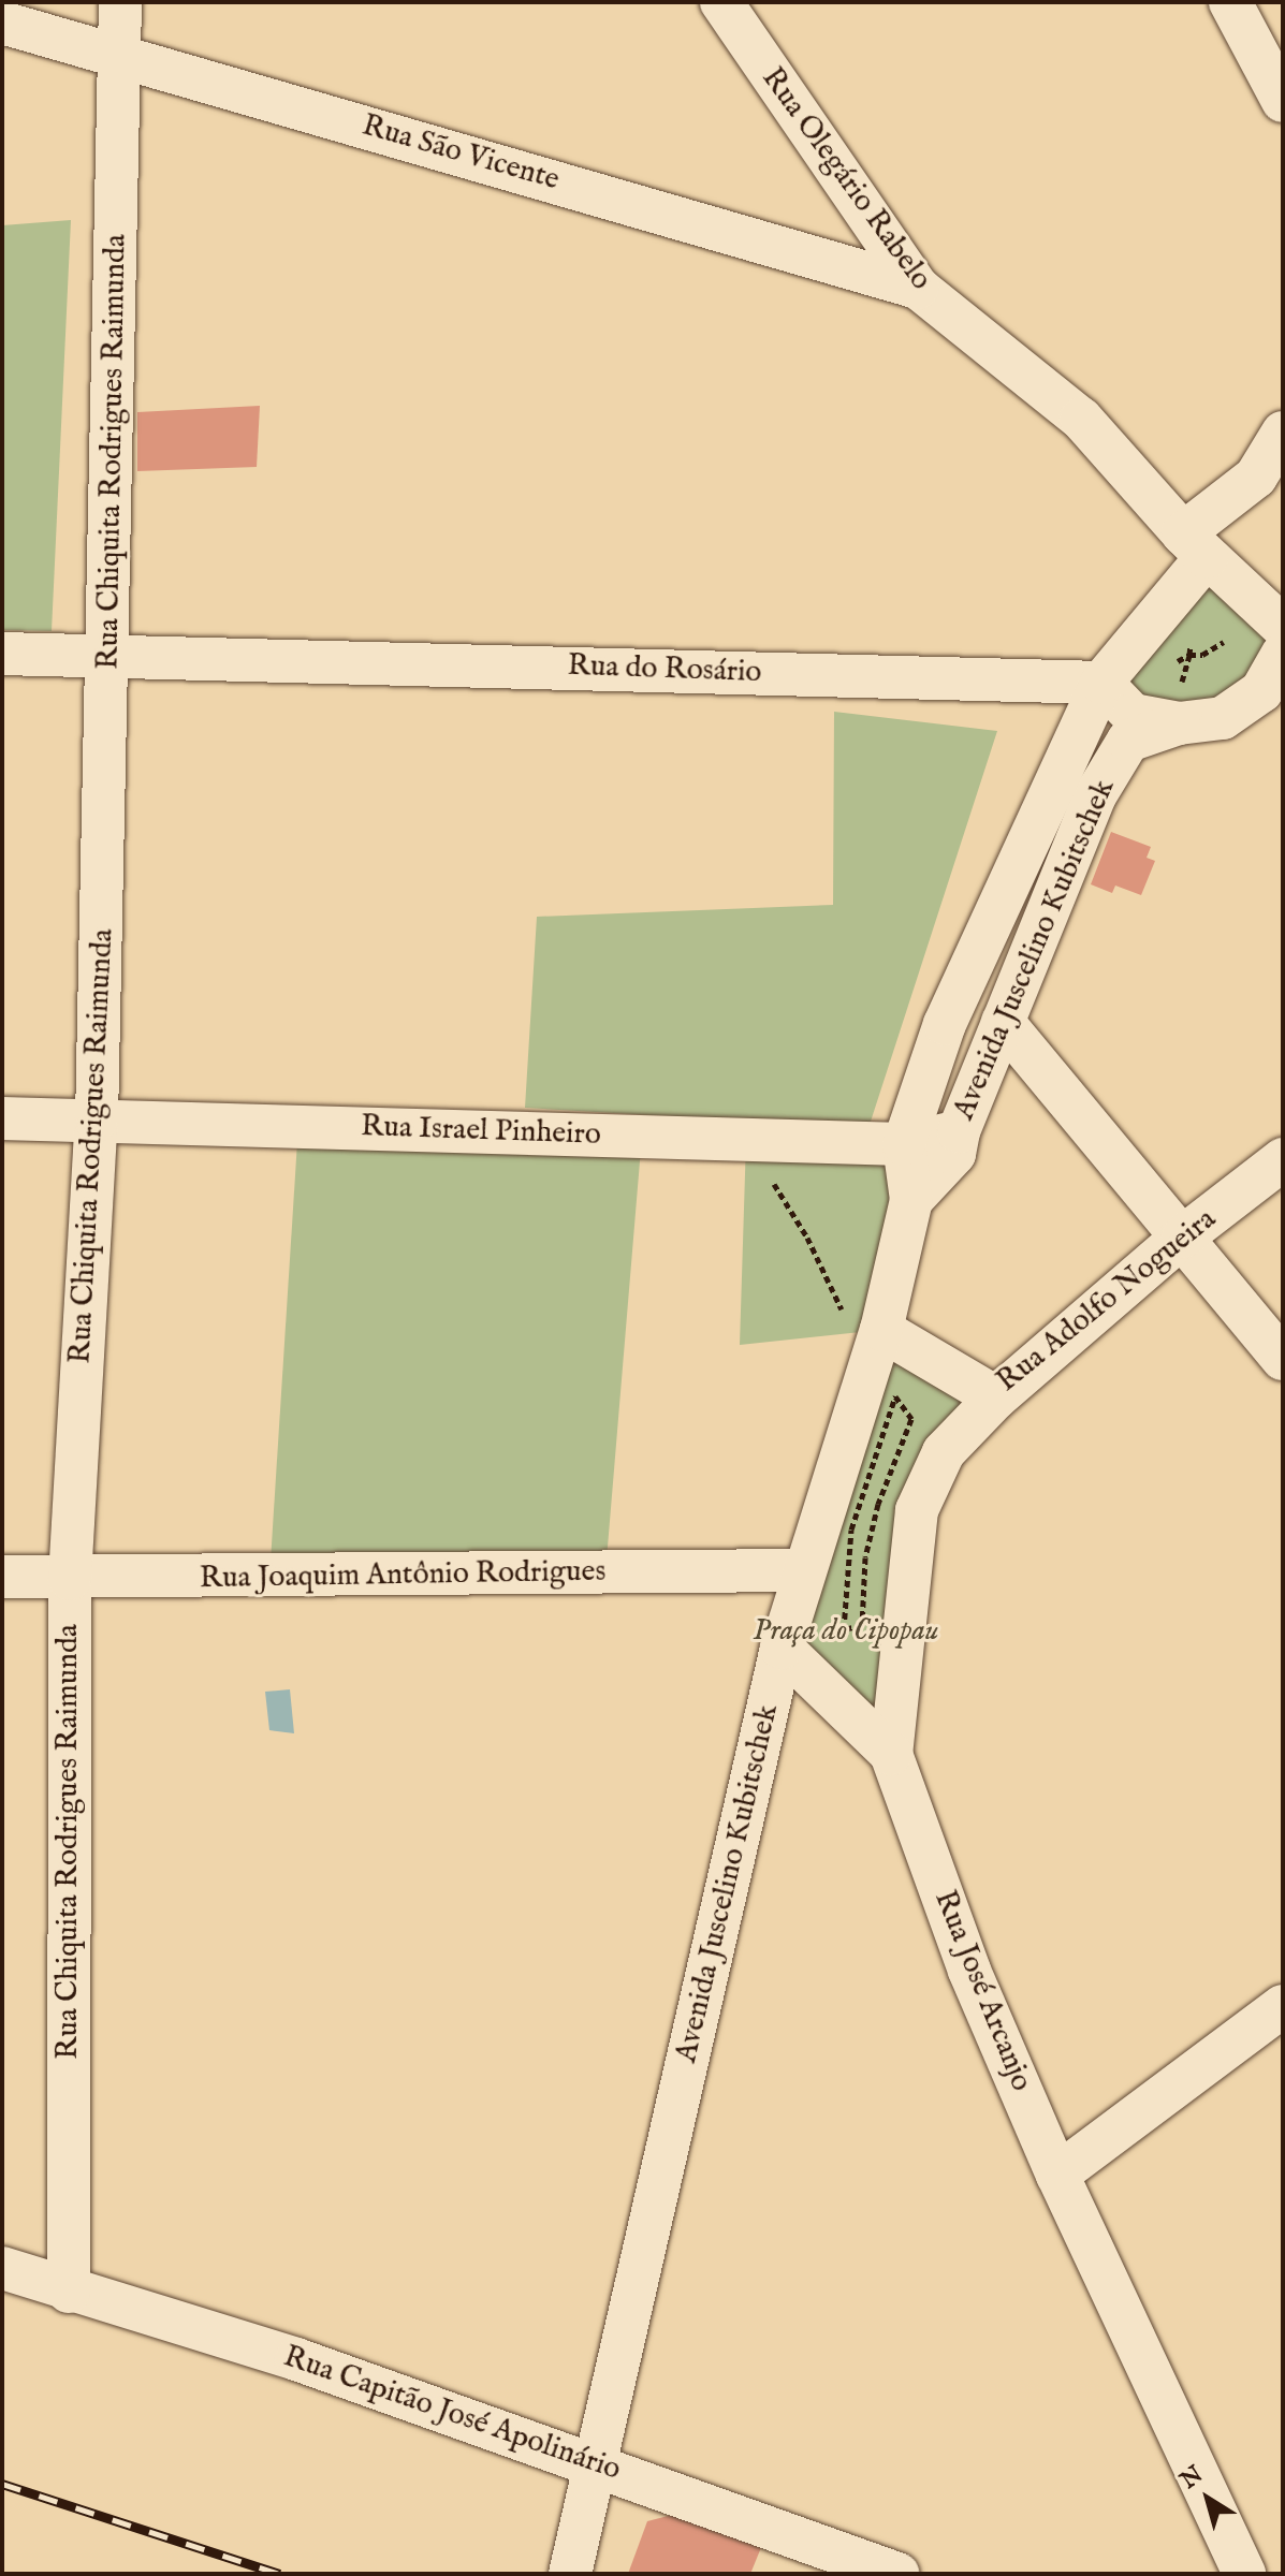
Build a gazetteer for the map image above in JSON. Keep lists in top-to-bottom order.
{
  "streets": {
    "street": [
      "Rua São Vicente",
      "Rua Olegário Rabelo",
      "Rua Chiquita Rodrigues Raimunda",
      "Rua do Rosário",
      "Avenida Juscelino Kubitschek",
      "Rua Israel Pinheiro",
      "Rua Adolfo Nogueira",
      "Rua Joaquim Antônio Rodrigues",
      "Rua José Arcanjo",
      "Rua Capitão José Apolinário"
    ]
  },
  "crossings": [
    ["Rua São Vicente", "Rua Olegário Rabelo"],
    ["Rua São Vicente", "Rua Chiquita Rodrigues Raimunda"],
    ["Rua Olegário Rabelo", "Avenida Juscelino Kubitschek"],
    ["Rua Chiquita Rodrigues Raimunda", "Rua do Rosário"],
    ["Rua Chiquita Rodrigues Raimunda", "Rua Israel Pinheiro"],
    ["Rua Chiquita Rodrigues Raimunda", "Rua Joaquim Antônio Rodrigues"],
    ["Rua Chiquita Rodrigues Raimunda", "Rua Capitão José Apolinário"],
    ["Rua do Rosário", "Avenida Juscelino Kubitschek"],
    ["Avenida Juscelino Kubitschek", "Rua Israel Pinheiro"],
    ["Avenida Juscelino Kubitschek", "Rua Adolfo Nogueira"],
    ["Avenida Juscelino Kubitschek", "Rua Joaquim Antônio Rodrigues"],
    ["Avenida Juscelino Kubitschek", "Rua Capitão José Apolinário"],
    ["Rua Adolfo Nogueira", "Rua José Arcanjo"]
  ],
  "parks": ["Praça do Cipopau"],
  "north": "top left"
}
